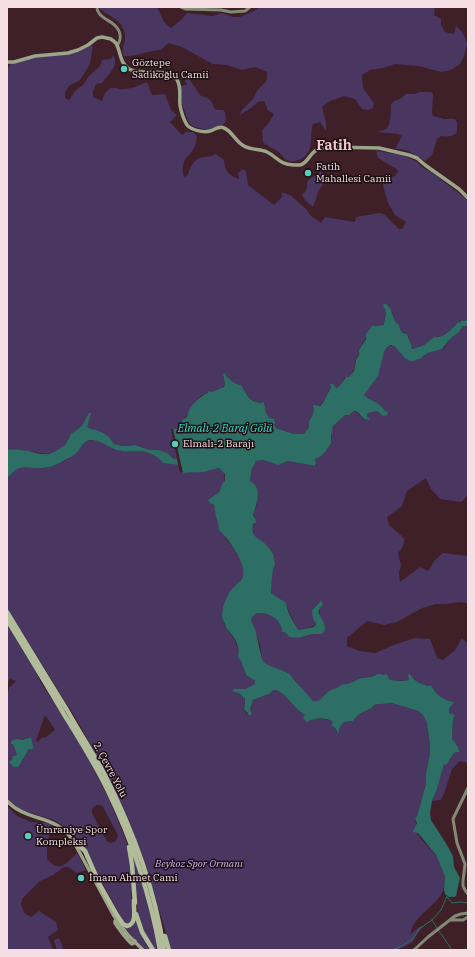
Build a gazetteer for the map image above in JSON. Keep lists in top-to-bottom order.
{
  "streets": {
    "highway": ["2. Çevre Yolu"]
  },
  "districts": ["Fatih"],
  "water": ["Elmalı-2 Baraj Gölü"],
  "parks": ["Beykoz Spor Ormanı"],
  "places": [
    "Göztepe Sadıkoğlu Camii",
    "Fatih Mahallesi Camii",
    "Elmalı-2 Barajı",
    "Ümraniye Spor Kompleksi",
    "İmam Ahmet Cami"
  ]
}
